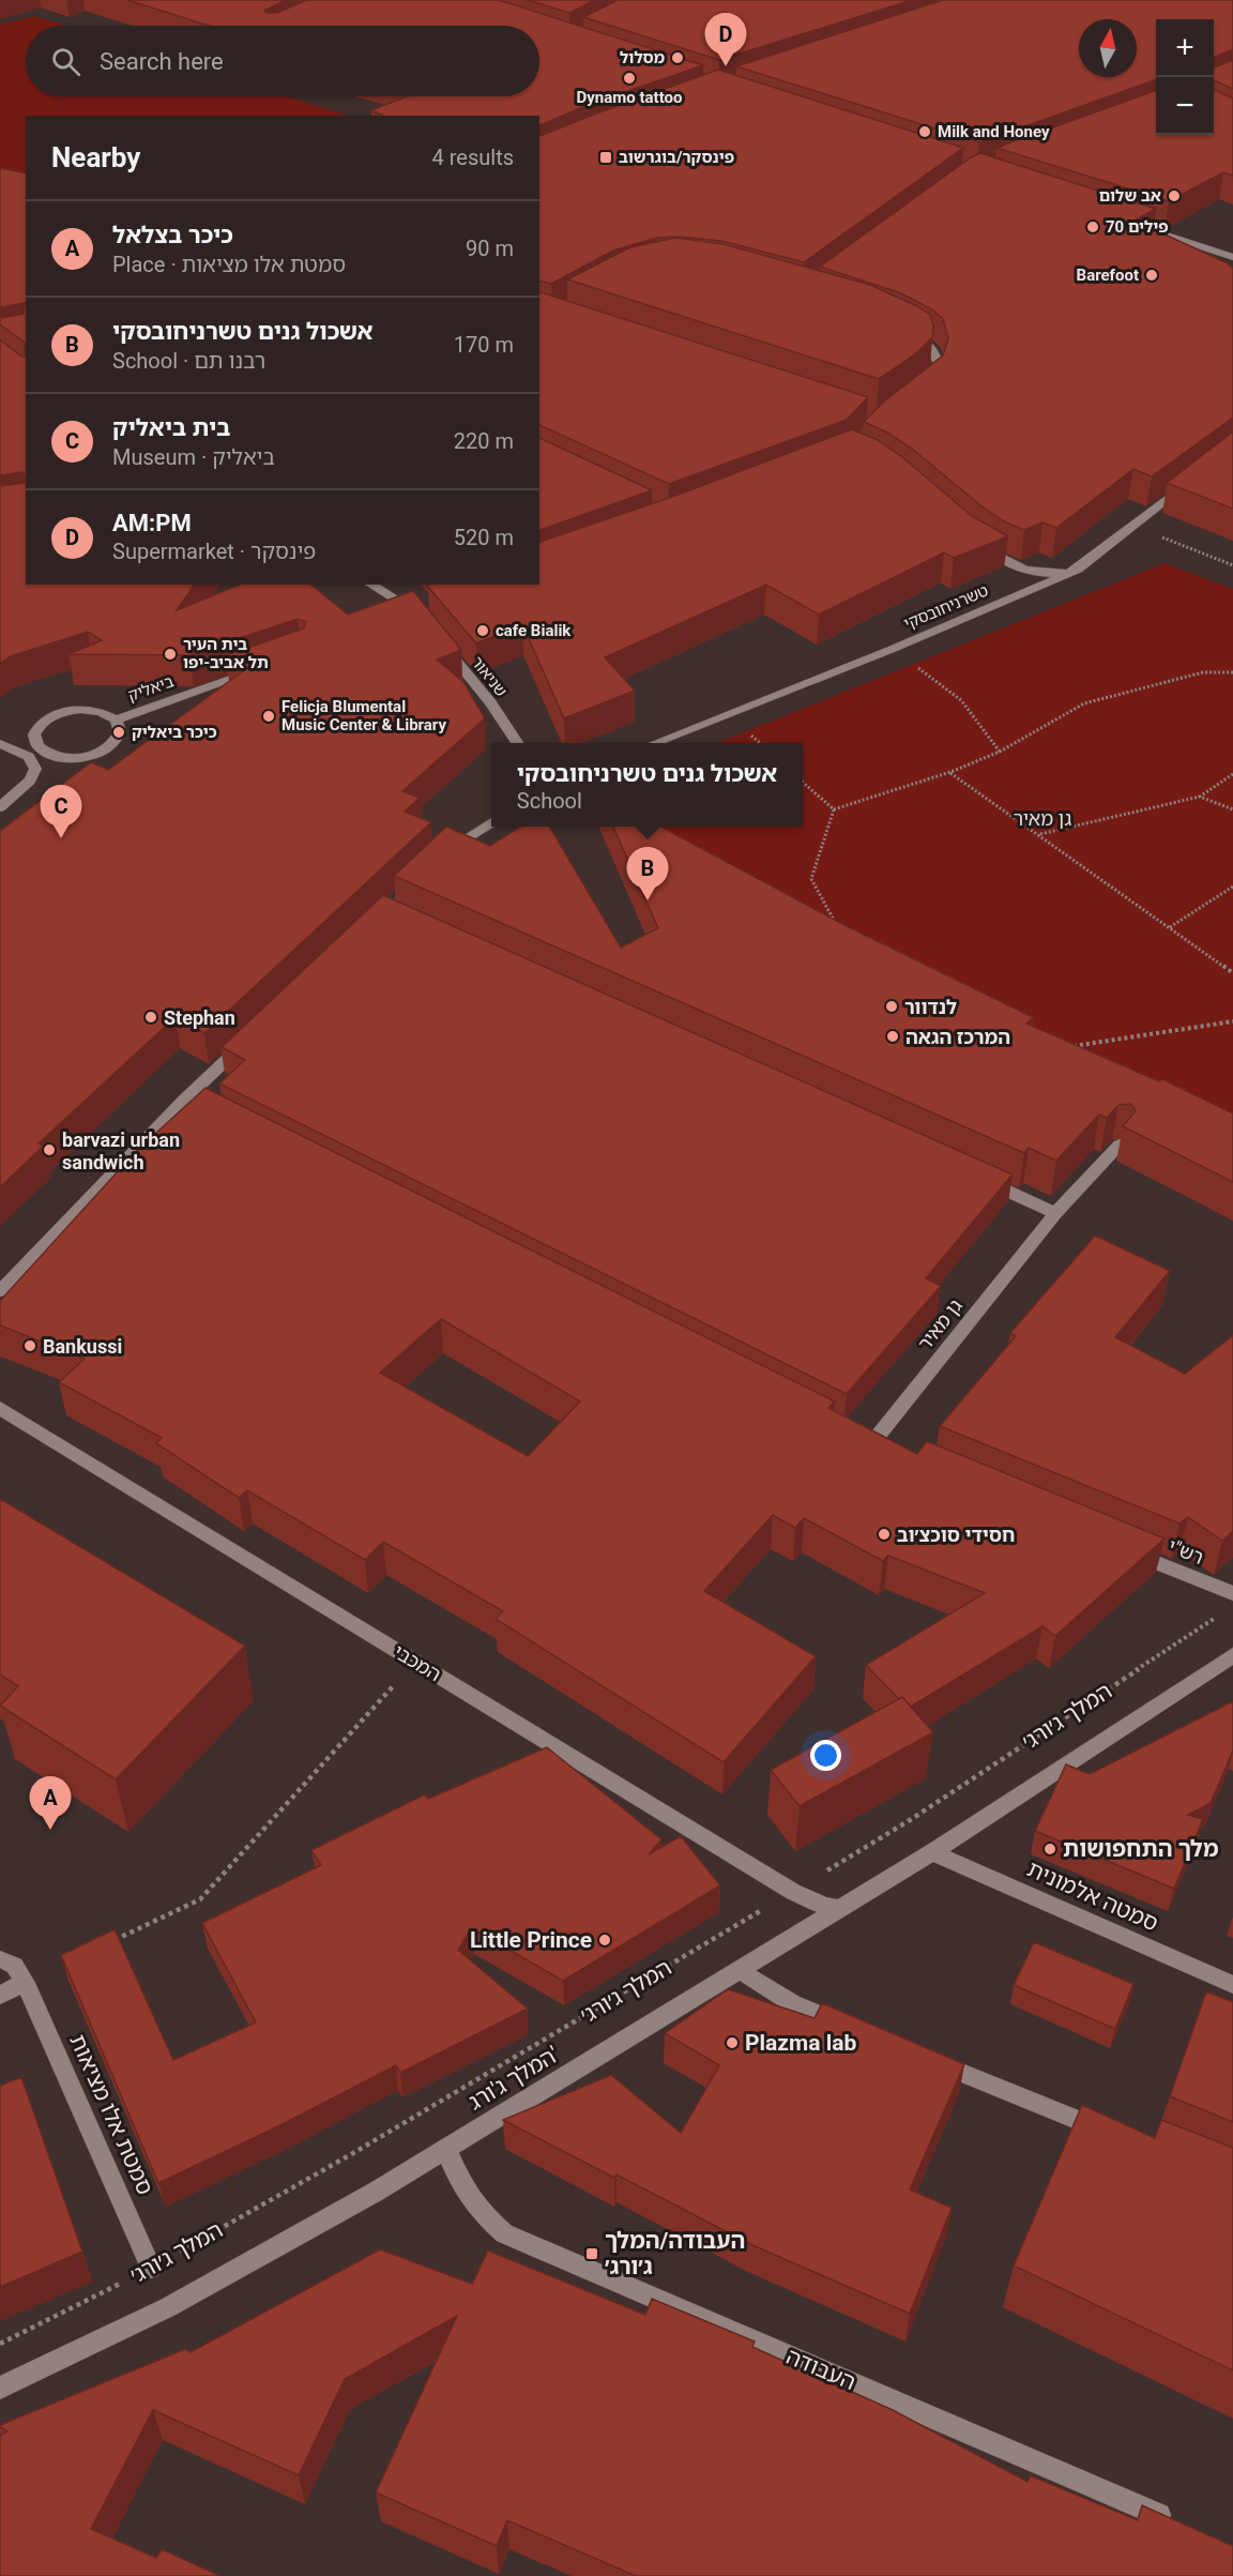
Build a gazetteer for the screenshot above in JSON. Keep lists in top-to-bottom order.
{
  "streets": {
    "street": [
      "טשרניחובסקי",
      "שניאור",
      "ביאליק",
      "גן מאיר",
      "רש\"י",
      "המכבי",
      "המלך ג׳ורג׳",
      "סמטה אלמונית",
      "המלך ג'ורג'",
      "סמטת אלו מציאות",
      "העבודה"
    ]
  },
  "crossings": [
    ["המכבי", "המלך ג׳ורג׳"],
    ["המלך ג׳ורג׳", "סמטה אלמונית"],
    ["המלך ג׳ורג׳", "סמטת אלו מציאות"],
    ["המלך ג'ורג'", "העבודה"]
  ],
  "parks": ["גן מאיר"],
  "places": {
    "other": [
      "מסלול",
      "Dynamo tattoo",
      "Milk and Honey",
      "אב שלום",
      "70 פילים",
      "Barefoot",
      "cafe Bialik",
      "בית העיר תל אביב-יפו",
      "Felicja Blumental Music Center & Library",
      "כיכר ביאליק",
      "לנדוור",
      "Stephan",
      "המרכז הגאה",
      "barvazi urban sandwich",
      "Bankussi",
      "חסידי סוכצ׳וב",
      "מלך התחפושות",
      "Little Prince",
      "Plazma lab"
    ],
    "transit": ["פינסקר/בוגרשוב", "העבודה/המלך ג׳ורג׳"]
  },
  "north": "top",
  "page": {
    "pins": [
      "D",
      "C",
      "B",
      "A"
    ],
    "map_buttons": ["+", "−"],
    "search": "Search here",
    "heading": ["Nearby", "4 results"],
    "list": [
      {
        "mark": "A",
        "name": "כיכר בצלאל",
        "note": "Place · סמטת אלו מציאות",
        "value": "90 m"
      },
      {
        "mark": "B",
        "name": "אשכול גנים טשרניחובסקי",
        "note": "School · רבנו תם",
        "value": "170 m"
      },
      {
        "mark": "C",
        "name": "בית ביאליק",
        "note": "Museum · ביאליק",
        "value": "220 m"
      },
      {
        "mark": "D",
        "name": "AM:PM",
        "note": "Supermarket · פינסקר",
        "value": "520 m"
      }
    ],
    "popup": ["אשכול גנים טשרניחובסקי", "School"]
  }
}
